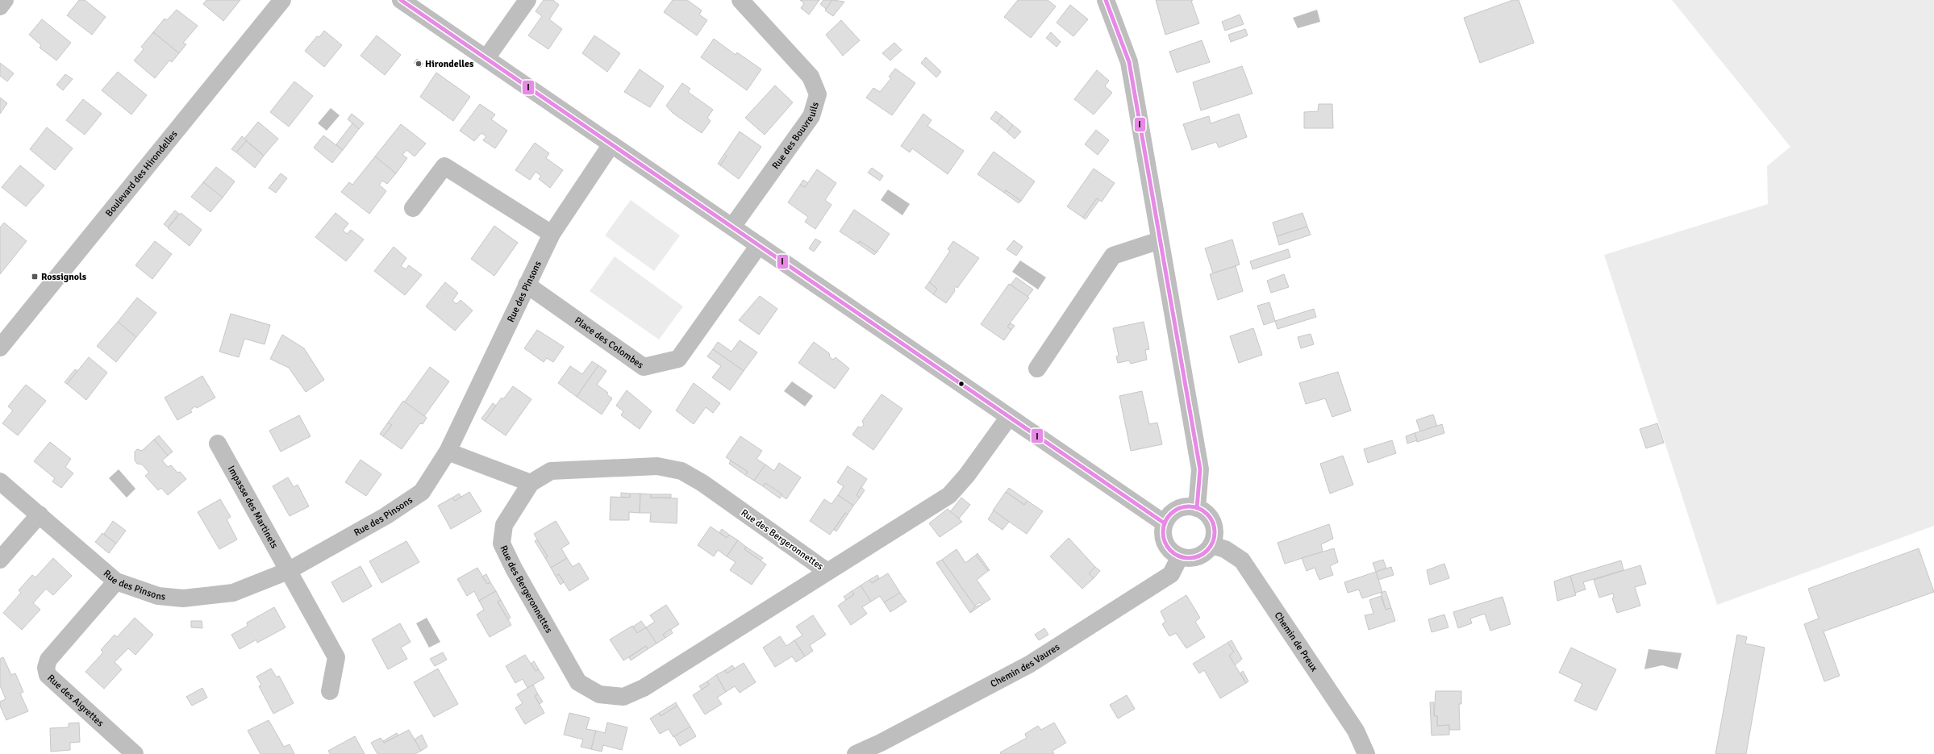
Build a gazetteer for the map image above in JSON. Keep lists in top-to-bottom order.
{
  "streets": {
    "street": [
      "Rue des Bouvreuils",
      "Boulevard des Hirondelles",
      "Rue des Pinsons",
      "Place des Colombes",
      "Impasse des Martinets",
      "Rue des Bergeronnettes",
      "Chemin de Preux",
      "Chemin des Vaures",
      "Rue des Aigrettes"
    ]
  },
  "crossings": [
    ["Rue des Pinsons", "Place des Colombes"],
    ["Rue des Pinsons", "Impasse des Martinets"],
    ["Rue des Pinsons", "Rue des Aigrettes"],
    ["Chemin de Preux", "Chemin des Vaures"]
  ],
  "places": {
    "other": ["Hirondelles"],
    "transit": ["Rossignols"]
  },
  "lines": ["transit line I"]
}
